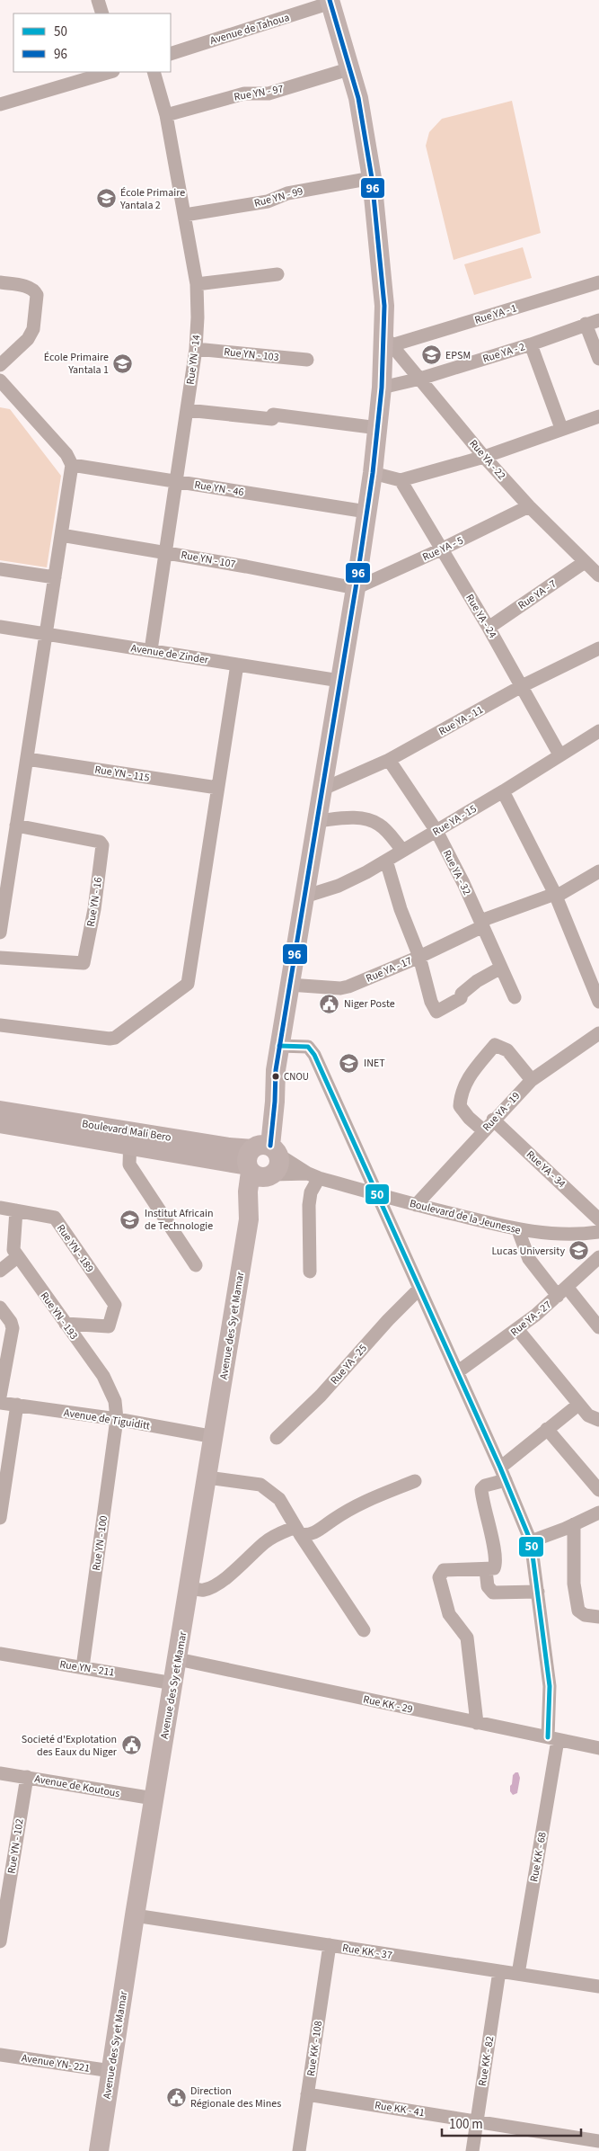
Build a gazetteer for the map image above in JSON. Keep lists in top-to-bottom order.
{
  "streets": {
    "highway": ["Avenue des Sy et Mamar"],
    "main road": ["Boulevard Mali Bero"],
    "street": [
      "Avenue de Tahoua",
      "Rue YN - 97",
      "Rue YN - 99",
      "Rue YA - 1",
      "Rue YA - 2",
      "Rue YN - 103",
      "Rue YN - 14",
      "Rue YA - 22",
      "Rue YN - 46",
      "Rue YA - 5",
      "Rue YN - 107",
      "Rue YA - 7",
      "Rue YA - 24",
      "Avenue de Zinder",
      "Rue YA - 11",
      "Rue YN - 115",
      "Rue YA - 15",
      "Rue YA - 32",
      "Rue YN - 16",
      "Rue YA - 17",
      "Rue YA - 19",
      "Rue YA - 34",
      "Boulevard de la Jeunesse",
      "Rue YN - 189",
      "Rue YN - 193",
      "Rue YA - 27",
      "Rue YA - 25",
      "Avenue de Tiguiditt",
      "Rue YN - 100",
      "Rue YN - 211",
      "Rue KK - 29",
      "Avenue de Koutous",
      "Rue YN - 102",
      "Rue KK - 68",
      "Rue KK - 37",
      "Rue KK - 108",
      "Rue KK - 82",
      "Avenue YN- 221",
      "Rue KK - 41"
    ]
  },
  "crossings": [
    ["Avenue de Tahoua", "Avenue des Sy et Mamar"],
    ["Rue YN - 97", "Rue YN - 14"],
    ["Rue YN - 97", "Avenue des Sy et Mamar"],
    ["Rue YN - 99", "Rue YN - 14"],
    ["Rue YN - 99", "Avenue des Sy et Mamar"],
    ["Rue YA - 1", "Rue YA - 22"],
    ["Rue YA - 1", "Avenue des Sy et Mamar"],
    ["Rue YA - 2", "Rue YA - 22"],
    ["Rue YA - 2", "Avenue des Sy et Mamar"],
    ["Rue YN - 103", "Rue YN - 14"],
    ["Rue YN - 14", "Rue YN - 46"],
    ["Rue YN - 14", "Rue YN - 107"],
    ["Rue YN - 14", "Avenue de Zinder"],
    ["Rue YA - 22", "Rue YA - 5"],
    ["Rue YA - 22", "Rue YA - 7"],
    ["Rue YA - 22", "Avenue des Sy et Mamar"],
    ["Rue YN - 46", "Avenue des Sy et Mamar"],
    ["Rue YA - 5", "Rue YN - 107"],
    ["Rue YA - 5", "Rue YA - 24"],
    ["Rue YA - 5", "Avenue des Sy et Mamar"],
    ["Rue YN - 107", "Avenue des Sy et Mamar"],
    ["Rue YA - 7", "Rue YA - 24"],
    ["Rue YA - 24", "Rue YA - 11"],
    ["Rue YA - 24", "Rue YA - 15"],
    ["Avenue de Zinder", "Avenue des Sy et Mamar"],
    ["Rue YA - 11", "Rue YA - 32"],
    ["Rue YA - 11", "Avenue des Sy et Mamar"],
    ["Rue YA - 15", "Rue YA - 32"],
    ["Rue YA - 15", "Avenue des Sy et Mamar"],
    ["Rue YA - 32", "Rue YA - 17"],
    ["Rue YA - 17", "Avenue des Sy et Mamar"],
    ["Rue YA - 19", "Rue YA - 34"],
    ["Rue YA - 19", "Boulevard de la Jeunesse"],
    ["Boulevard Mali Bero", "Avenue des Sy et Mamar"],
    ["Boulevard de la Jeunesse", "Rue KK - 68"],
    ["Rue YN - 189", "Rue YN - 193"],
    ["Rue YN - 193", "Avenue de Tiguiditt"],
    ["Rue YN - 193", "Rue YN - 100"],
    ["Rue YA - 27", "Rue KK - 68"],
    ["Avenue des Sy et Mamar", "Avenue de Tiguiditt"],
    ["Avenue des Sy et Mamar", "Rue YN - 211"],
    ["Avenue des Sy et Mamar", "Rue KK - 29"],
    ["Avenue des Sy et Mamar", "Avenue de Koutous"],
    ["Avenue des Sy et Mamar", "Rue KK - 68"],
    ["Avenue des Sy et Mamar", "Rue KK - 37"],
    ["Avenue des Sy et Mamar", "Avenue YN- 221"],
    ["Rue YA - 25", "Rue KK - 68"],
    ["Avenue de Tiguiditt", "Rue YN - 100"],
    ["Rue YN - 100", "Rue YN - 211"],
    ["Rue KK - 29", "Rue KK - 68"],
    ["Avenue de Koutous", "Rue YN - 102"],
    ["Rue KK - 68", "Rue KK - 37"],
    ["Rue KK - 37", "Rue KK - 108"],
    ["Rue KK - 37", "Rue KK - 82"],
    ["Rue KK - 108", "Rue KK - 41"],
    ["Rue KK - 82", "Rue KK - 41"]
  ],
  "places": {
    "school or university": [
      "École Primaire Yantala 2",
      "EPSM",
      "École Primaire Yantala 1",
      "INET",
      "Institut Africain de Technologie",
      "Lucas University"
    ],
    "public building": ["Niger Poste", "Societé d'Explotation des Eaux du Niger", "Direction Régionale des Mines"],
    "other": ["CNOU"]
  },
  "lines": ["transit line 96", "transit line 50"],
  "legend": ["50", "96"],
  "scale_bar": "100 m"
}
